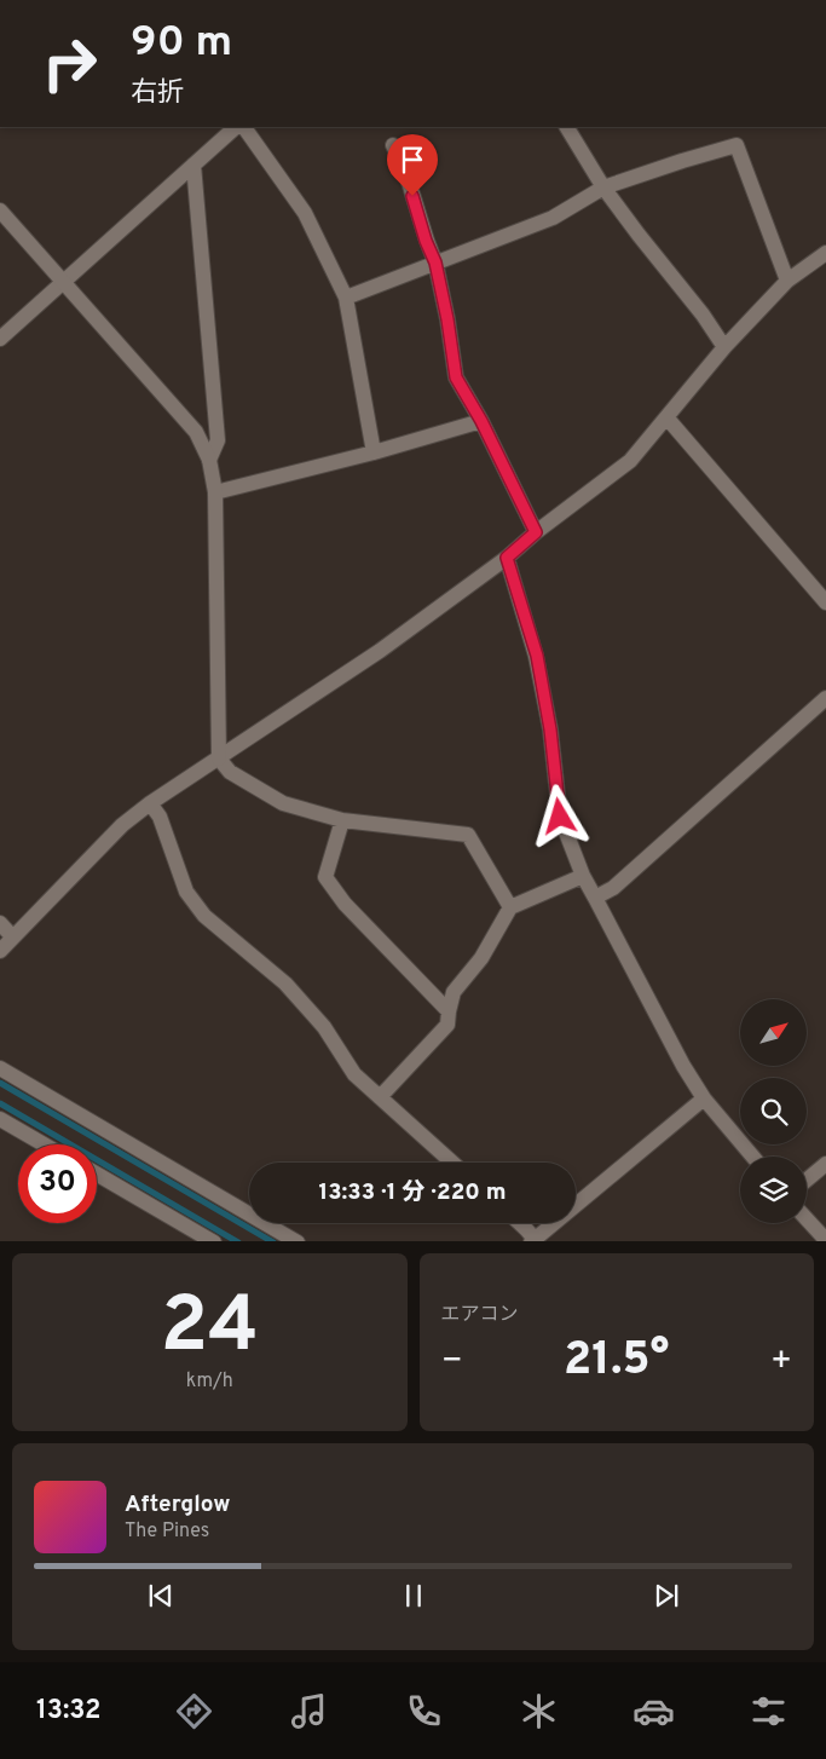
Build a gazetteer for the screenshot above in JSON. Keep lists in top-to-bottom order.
{
  "north": "top right",
  "page": {
    "turn": ["90 m", "右折"],
    "limit": "30",
    "trip": "13:33 · 1 分 · 220 m",
    "tile": [
      ["24", "km/h"],
      "エアコン"
    ],
    "heat": ["−", "21.5°", "+"],
    "song": ["Afterglow", "The Pines"],
    "tabs": "13:32"
  }
}
